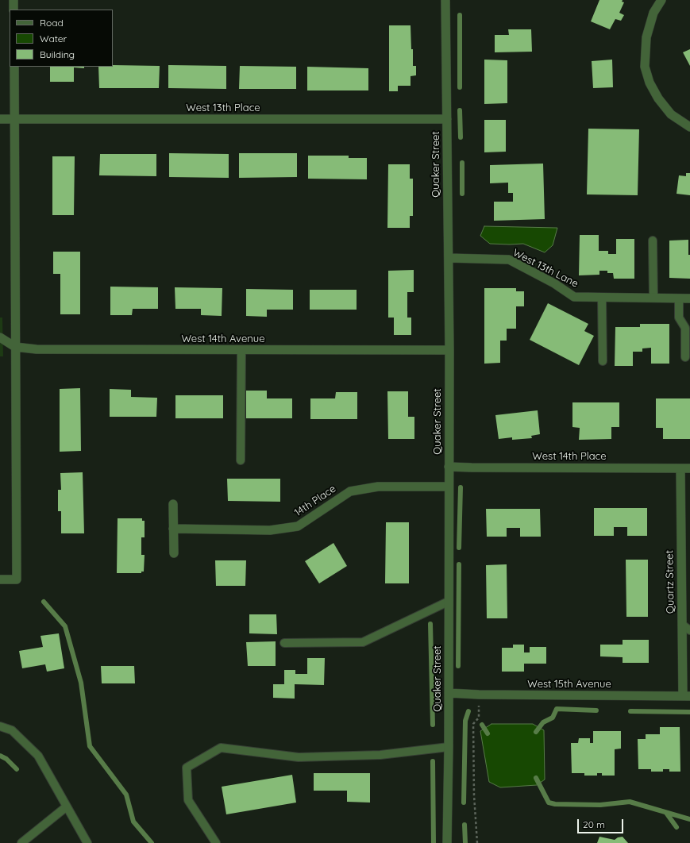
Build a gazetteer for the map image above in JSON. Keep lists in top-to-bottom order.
{
  "streets": {
    "street": [
      "West 13th Place",
      "Quaker Street",
      "West 13th Lane",
      "West 14th Avenue",
      "West 14th Place",
      "14th Place",
      "Quartz Street",
      "West 15th Avenue"
    ]
  },
  "crossings": [
    ["West 13th Place", "Quaker Street"],
    ["Quaker Street", "West 13th Lane"],
    ["Quaker Street", "West 14th Avenue"],
    ["Quaker Street", "West 14th Place"],
    ["Quaker Street", "14th Place"],
    ["Quaker Street", "West 15th Avenue"],
    ["West 14th Place", "Quartz Street"],
    ["Quartz Street", "West 15th Avenue"]
  ],
  "legend": ["Road", "Water", "Building"],
  "scale_bar": "20 m"
}
